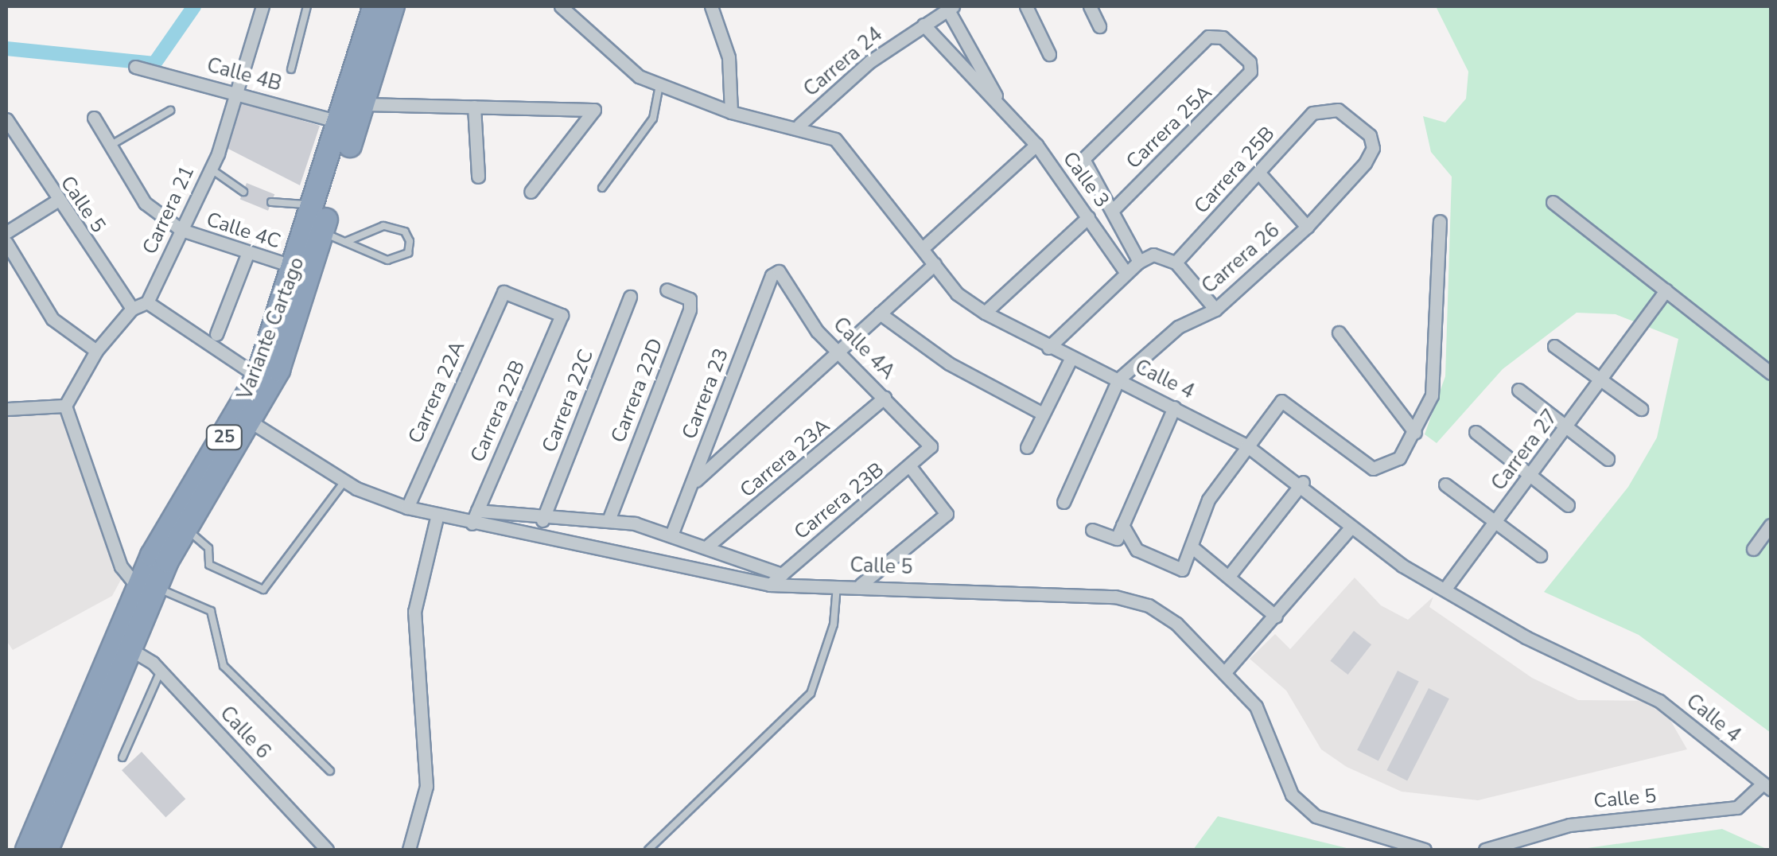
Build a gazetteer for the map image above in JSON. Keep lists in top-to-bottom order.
{
  "streets": {
    "highway": ["Variante Cartago", "25"],
    "street": [
      "Carrera 24",
      "Calle 4B",
      "Carrera 25A",
      "Carrera 25B",
      "Calle 3",
      "Calle 5",
      "Carrera 21",
      "Calle 4C",
      "Carrera 26",
      "Calle 4A",
      "Calle 4",
      "Carrera 22D",
      "Carrera 22A",
      "Carrera 23",
      "Carrera 22C",
      "Carrera 22B",
      "Carrera 27",
      "Carrera 23A",
      "Carrera 23B",
      "Calle 6"
    ]
  },
  "crossings": [
    ["Carrera 24", "Calle 3"],
    ["Carrera 24", "Calle 4"],
    ["Calle 4B", "Carrera 21"],
    ["Calle 4B", "Variante Cartago"],
    ["Carrera 25B", "Carrera 26"],
    ["Calle 5", "Variante Cartago"],
    ["Calle 5", "Calle 4"],
    ["Calle 5", "Carrera 22A"],
    ["Calle 5", "Carrera 22B"],
    ["Calle 5", "Carrera 23B"],
    ["Carrera 21", "Calle 4C"],
    ["Calle 4C", "Variante Cartago"],
    ["Carrera 26", "Calle 4"],
    ["Variante Cartago", "Calle 6"],
    ["Calle 4A", "Carrera 23"],
    ["Calle 4A", "Carrera 23A"],
    ["Calle 4A", "Carrera 23B"],
    ["Calle 4", "Carrera 27"],
    ["Carrera 22A", "Carrera 22B"]
  ]
}
